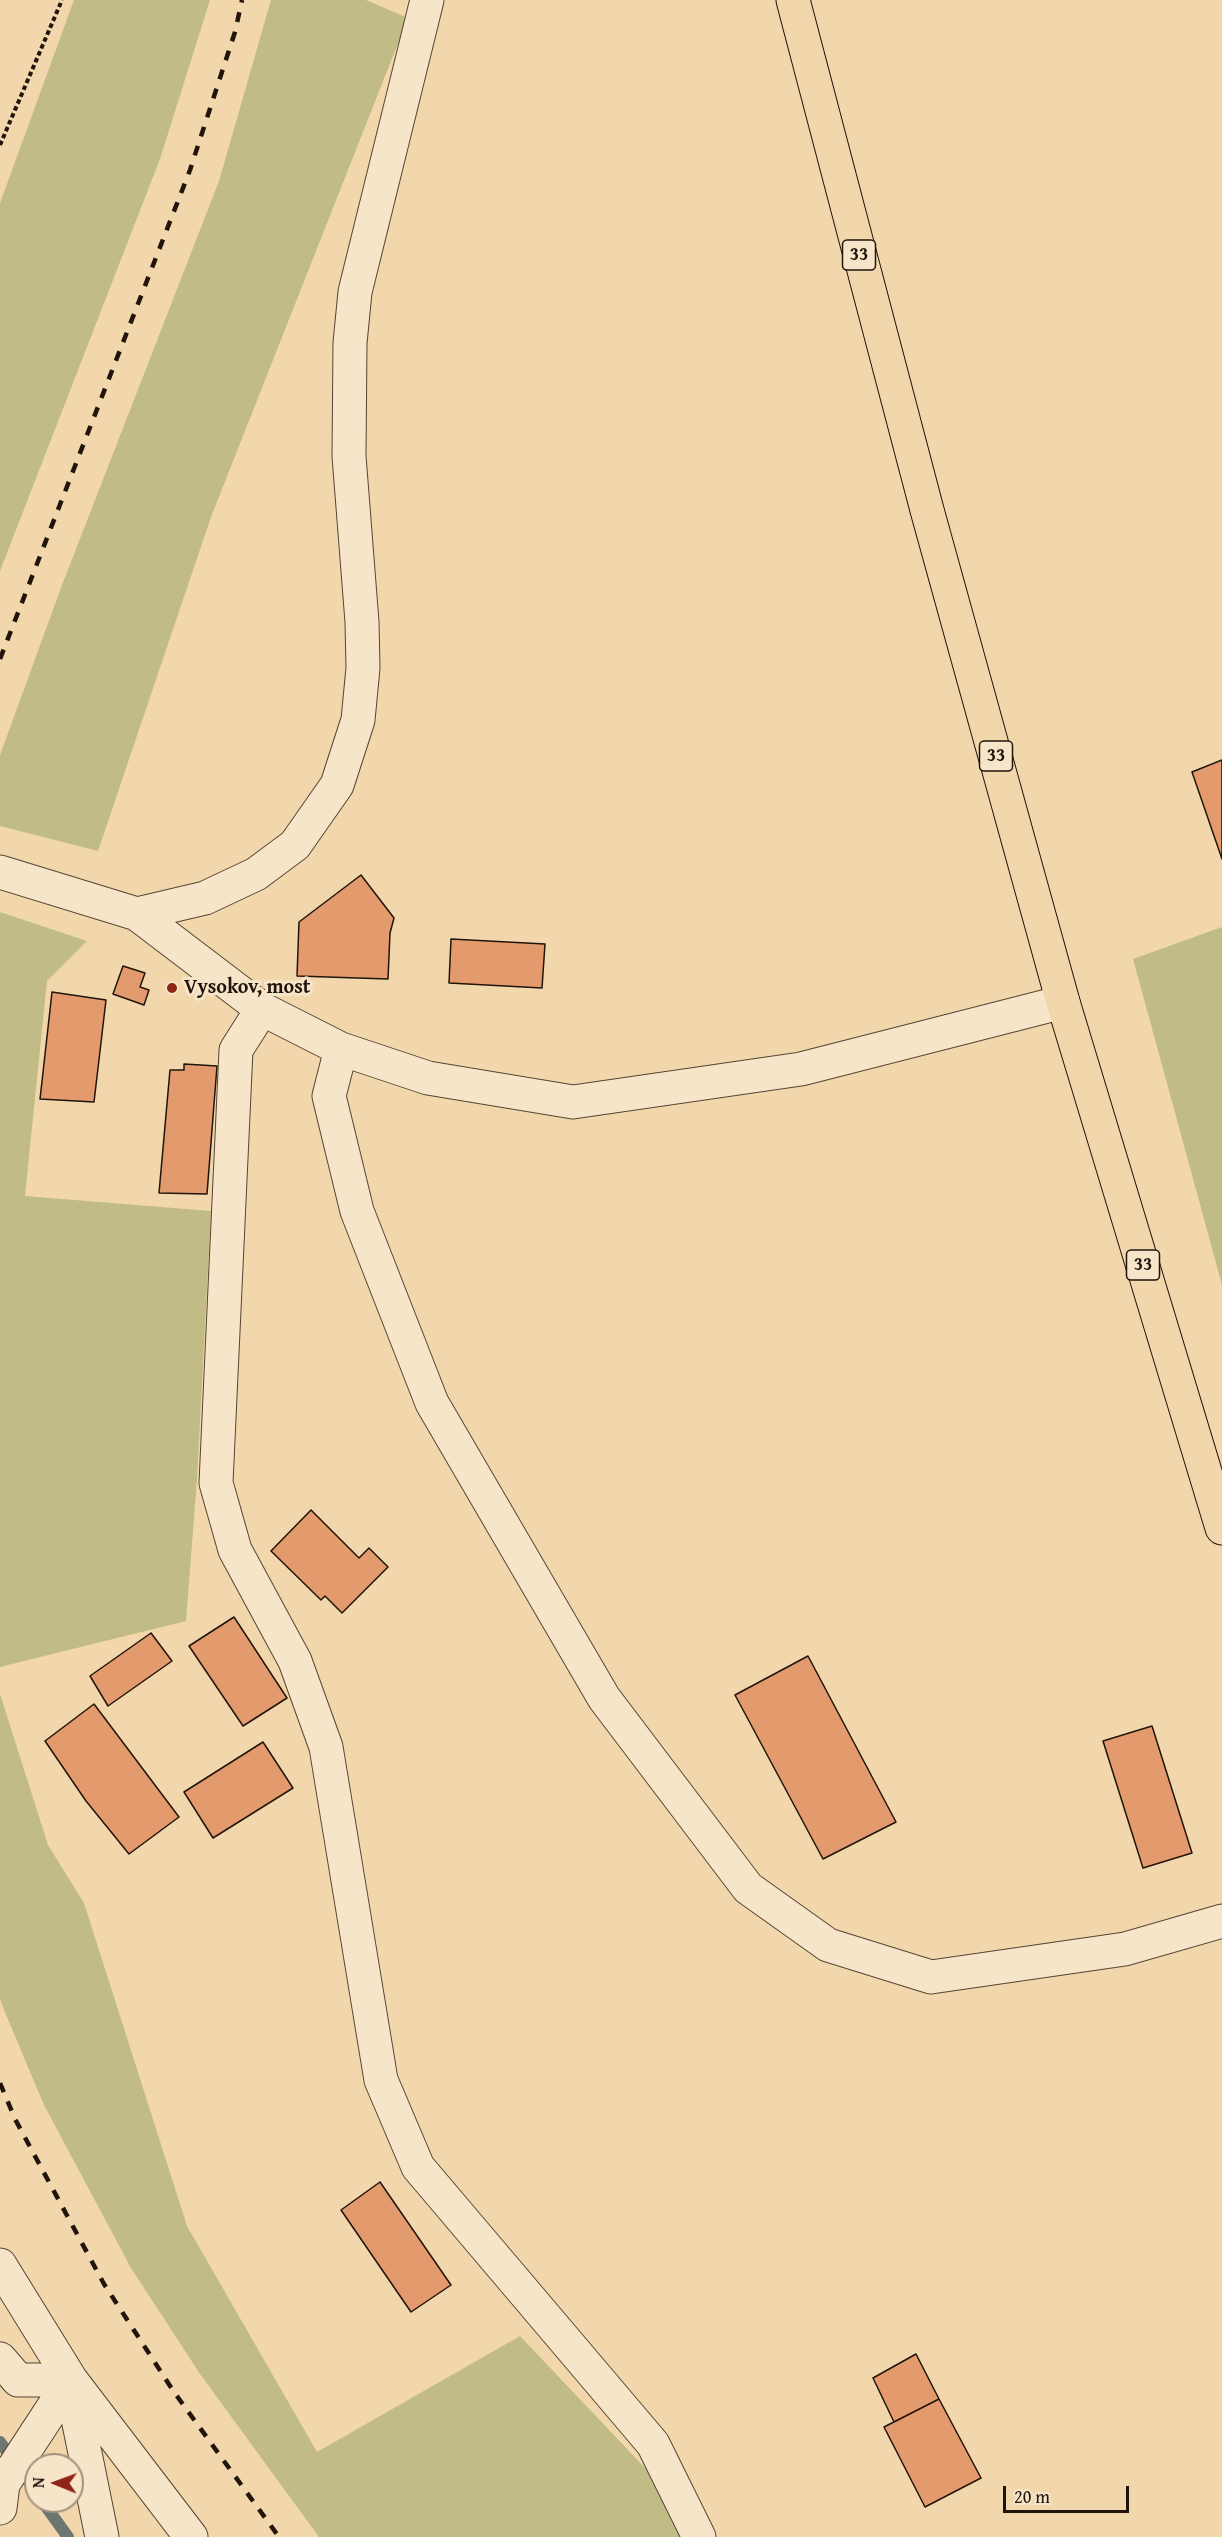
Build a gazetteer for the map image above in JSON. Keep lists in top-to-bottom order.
{
  "streets": {
    "main road": ["33"]
  },
  "places": ["Vysokov, most"],
  "scale_bar": "20 m",
  "north": "left"
}
